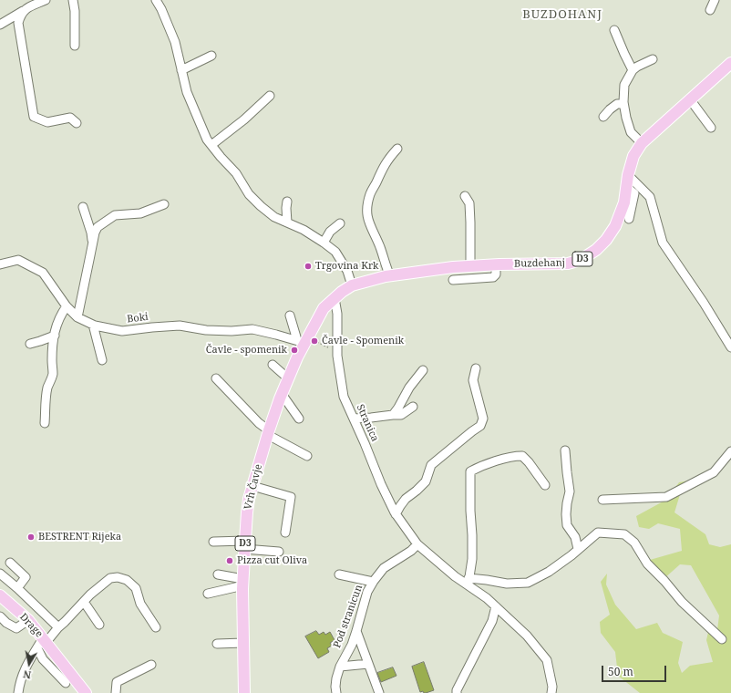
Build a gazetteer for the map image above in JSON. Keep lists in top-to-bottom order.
{
  "streets": {
    "main road": [
      "D3",
      "Buzdehanj",
      "Vrh Čavje",
      "Drage"
    ],
    "street": ["Boki", "Stranica", "Pod stranicun"]
  },
  "crossings": [
    ["Buzdehanj", "Stranica"],
    ["Buzdehanj", "Vrh Čavje"],
    ["Boki", "Vrh Čavje"],
    ["Stranica", "Vrh Čavje"],
    ["Stranica", "Pod stranicun"]
  ],
  "districts": ["BUZDOHANJ"],
  "places": [
    "Trgovina Krk",
    "Čavle - Spomenik",
    "Čavle - spomenik",
    "BESTRENT Rijeka",
    "Pizza cut Oliva"
  ],
  "scale_bar": "50 m",
  "north": "bottom"
}
